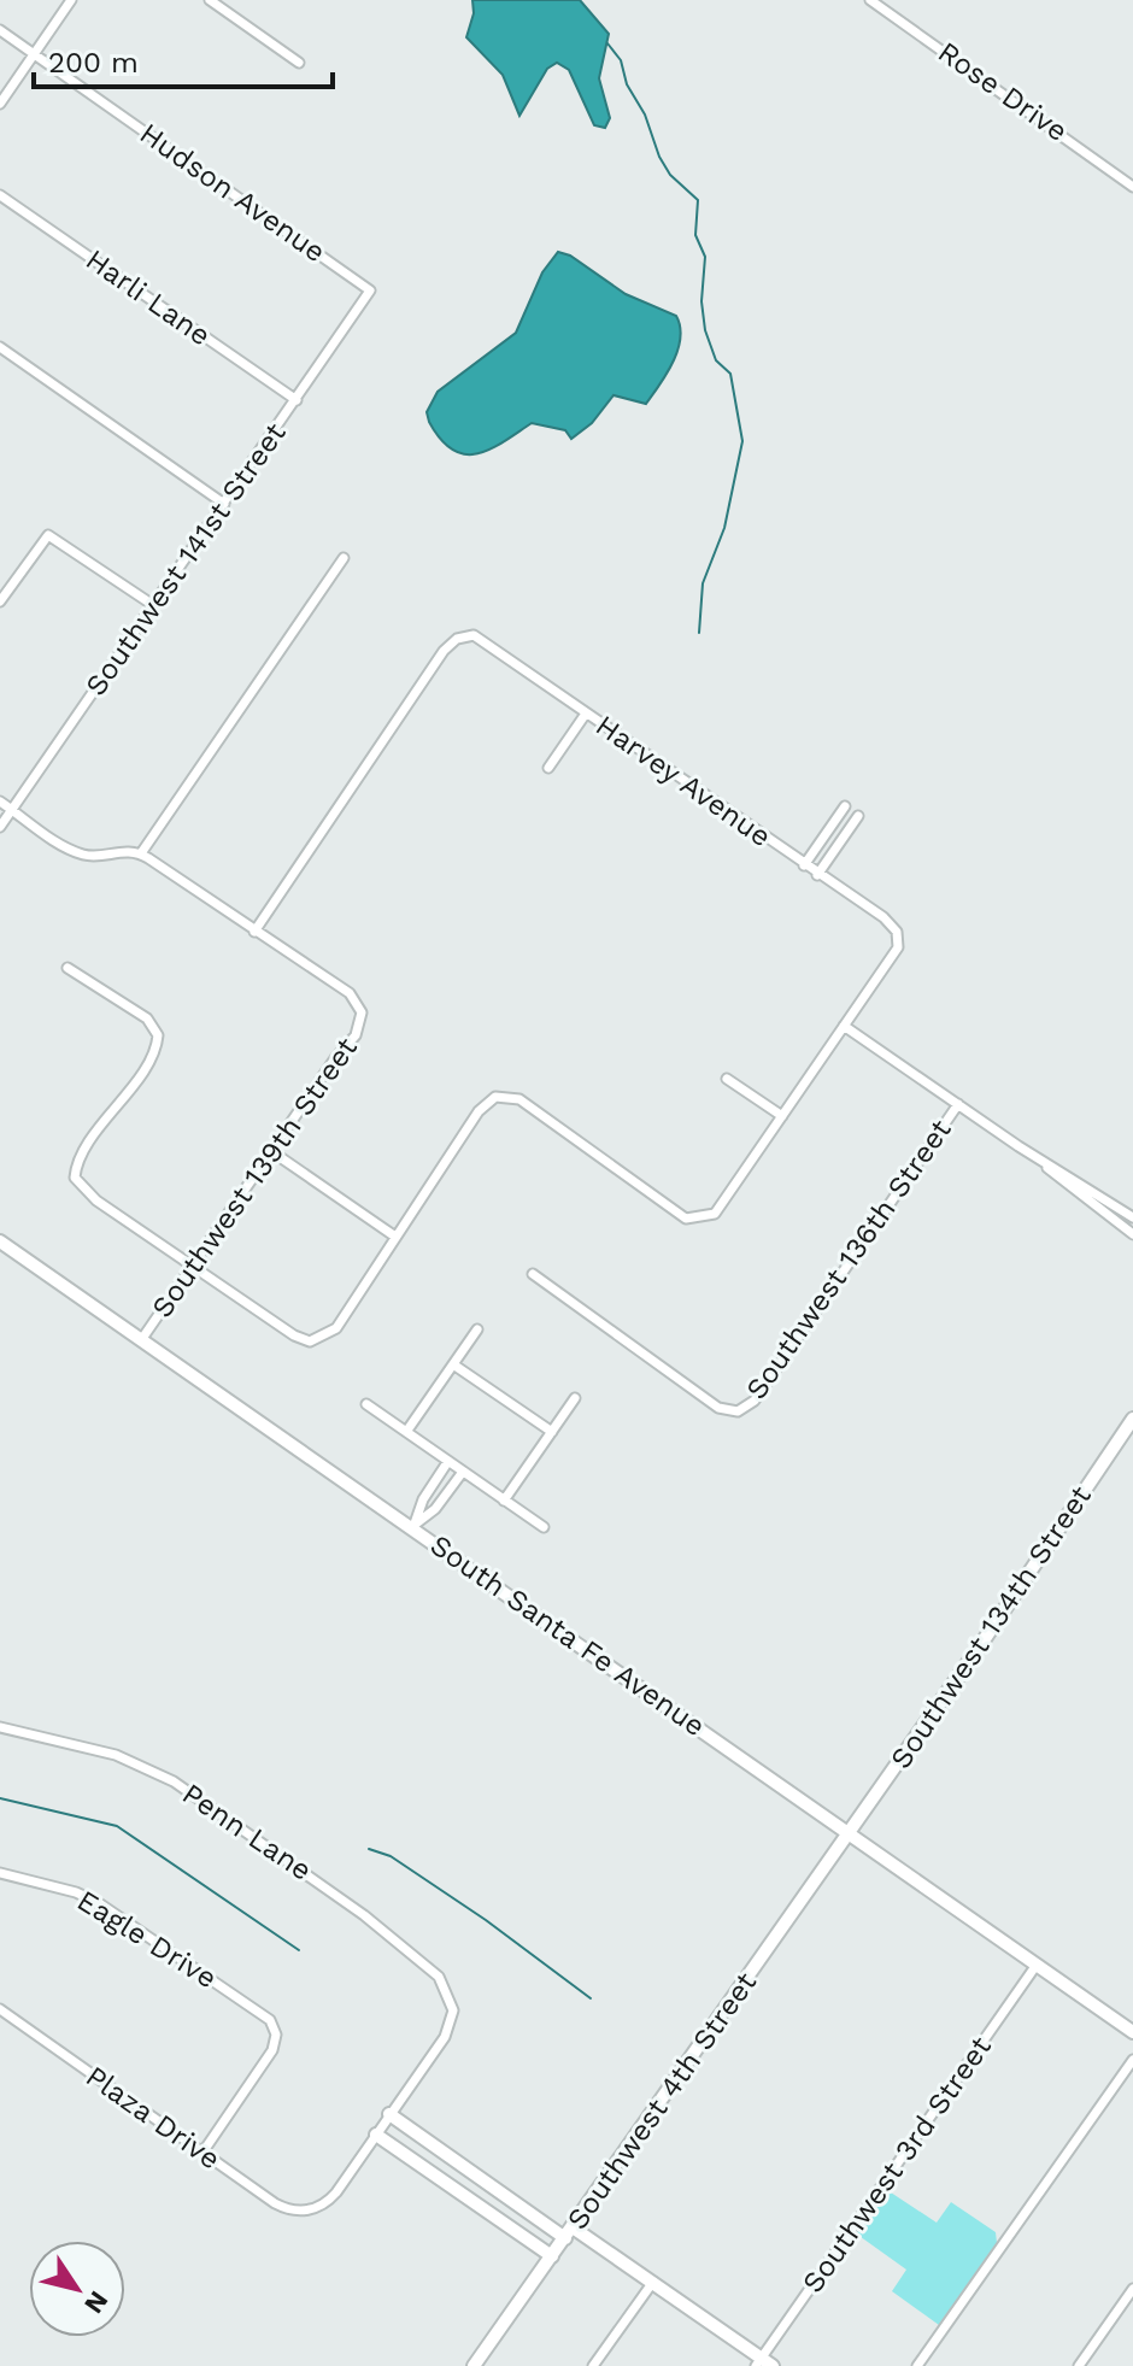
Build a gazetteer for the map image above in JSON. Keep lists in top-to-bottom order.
{
  "streets": {
    "main road": ["Southwest 134th Street", "South Santa Fe Avenue", "Southwest 4th Street"],
    "street": [
      "Rose Drive",
      "Hudson Avenue",
      "Harli Lane",
      "Southwest 141st Street",
      "Harvey Avenue",
      "Southwest 139th Street",
      "Southwest 136th Street",
      "Penn Lane",
      "Eagle Drive",
      "Plaza Drive",
      "Southwest 3rd Street"
    ]
  },
  "crossings": [
    ["Hudson Avenue", "Southwest 141st Street"],
    ["Harli Lane", "Southwest 141st Street"],
    ["Harvey Avenue", "Southwest 139th Street"],
    ["Southwest 139th Street", "South Santa Fe Avenue"],
    ["Southwest 134th Street", "South Santa Fe Avenue"],
    ["Southwest 134th Street", "Southwest 4th Street"],
    ["South Santa Fe Avenue", "Southwest 4th Street"],
    ["South Santa Fe Avenue", "Southwest 3rd Street"],
    ["Eagle Drive", "Plaza Drive"]
  ],
  "scale_bar": "200 m",
  "north": "bottom right"
}
